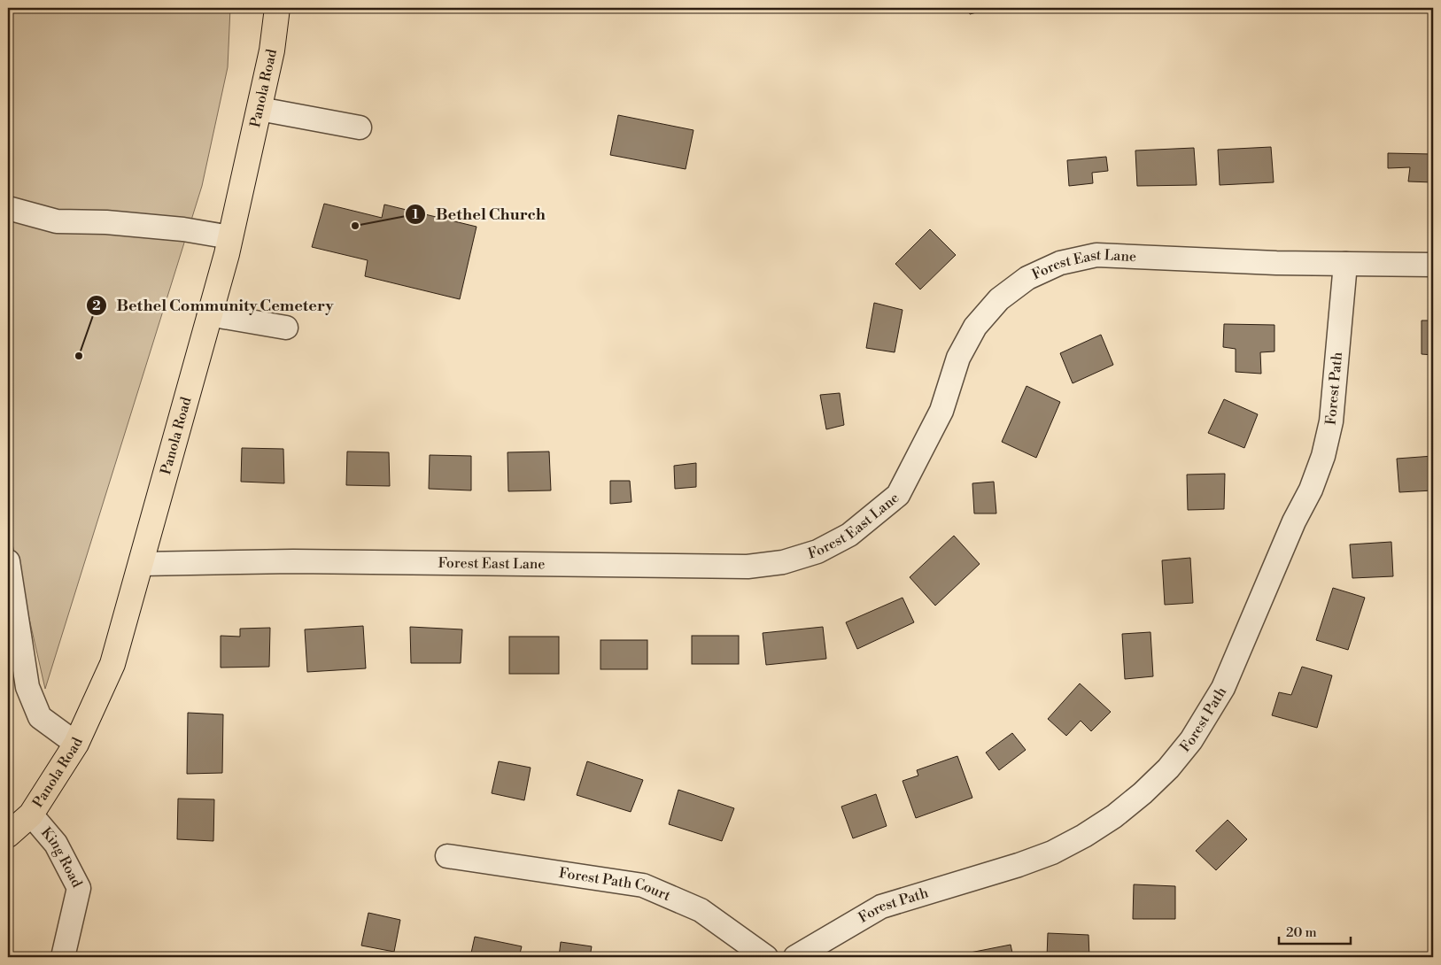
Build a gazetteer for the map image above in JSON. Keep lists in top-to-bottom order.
{
  "streets": {
    "main road": ["Panola Road"],
    "street": [
      "Forest East Lane",
      "Forest Path",
      "King Road",
      "Forest Path Court"
    ]
  },
  "crossings": [
    ["Panola Road", "Forest East Lane"],
    ["Panola Road", "King Road"],
    ["Forest East Lane", "Forest Path"]
  ],
  "places": ["Bethel Church", "Bethel Community Cemetery"],
  "scale_bar": "20 m"
}
